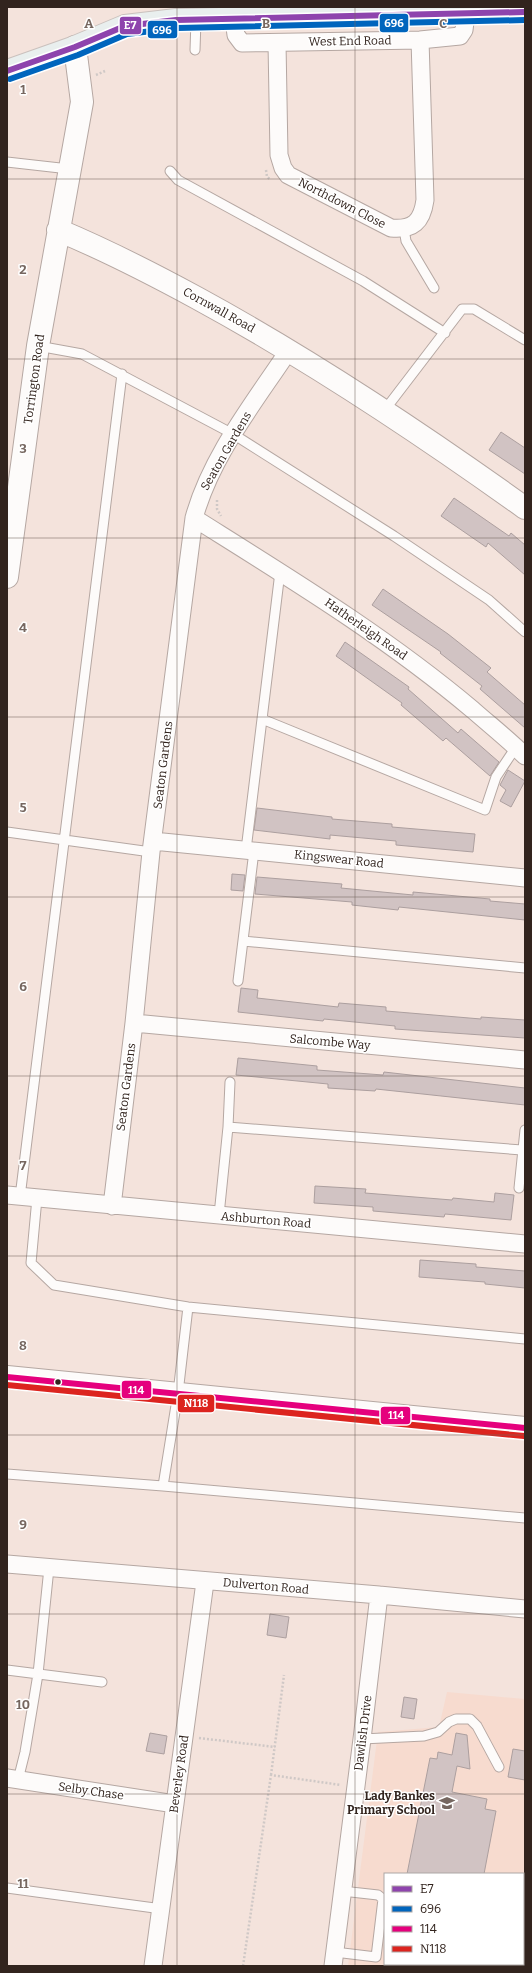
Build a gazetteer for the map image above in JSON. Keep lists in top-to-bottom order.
{
  "streets": {
    "main road": ["West End Road"],
    "street": [
      "Northdown Close",
      "Cornwall Road",
      "Torrington Road",
      "Seaton Gardens",
      "Hatherleigh Road",
      "Kingswear Road",
      "Salcombe Way",
      "Ashburton Road",
      "Dulverton Road",
      "Dawlish Drive",
      "Beverley Road",
      "Selby Chase"
    ]
  },
  "crossings": [
    ["West End Road", "Northdown Close"],
    ["Cornwall Road", "Torrington Road"],
    ["Cornwall Road", "Seaton Gardens"],
    ["Seaton Gardens", "Hatherleigh Road"],
    ["Seaton Gardens", "Kingswear Road"],
    ["Seaton Gardens", "Salcombe Way"],
    ["Seaton Gardens", "Ashburton Road"],
    ["Dulverton Road", "Dawlish Drive"],
    ["Dulverton Road", "Beverley Road"],
    ["Beverley Road", "Selby Chase"]
  ],
  "places": {
    "school or university": ["Lady Bankes Primary School"]
  },
  "lines": [
    "transit line E7",
    "transit line 696",
    "transit line 114",
    "transit line N118"
  ],
  "legend": [
    "E7",
    "696",
    "114",
    "N118"
  ],
  "grid": {
    "columns": ["A", "B", "C"],
    "rows": [
      "1",
      "2",
      "3",
      "4",
      "5",
      "6",
      "7",
      "8",
      "9",
      "10",
      "11"
    ]
  }
}
